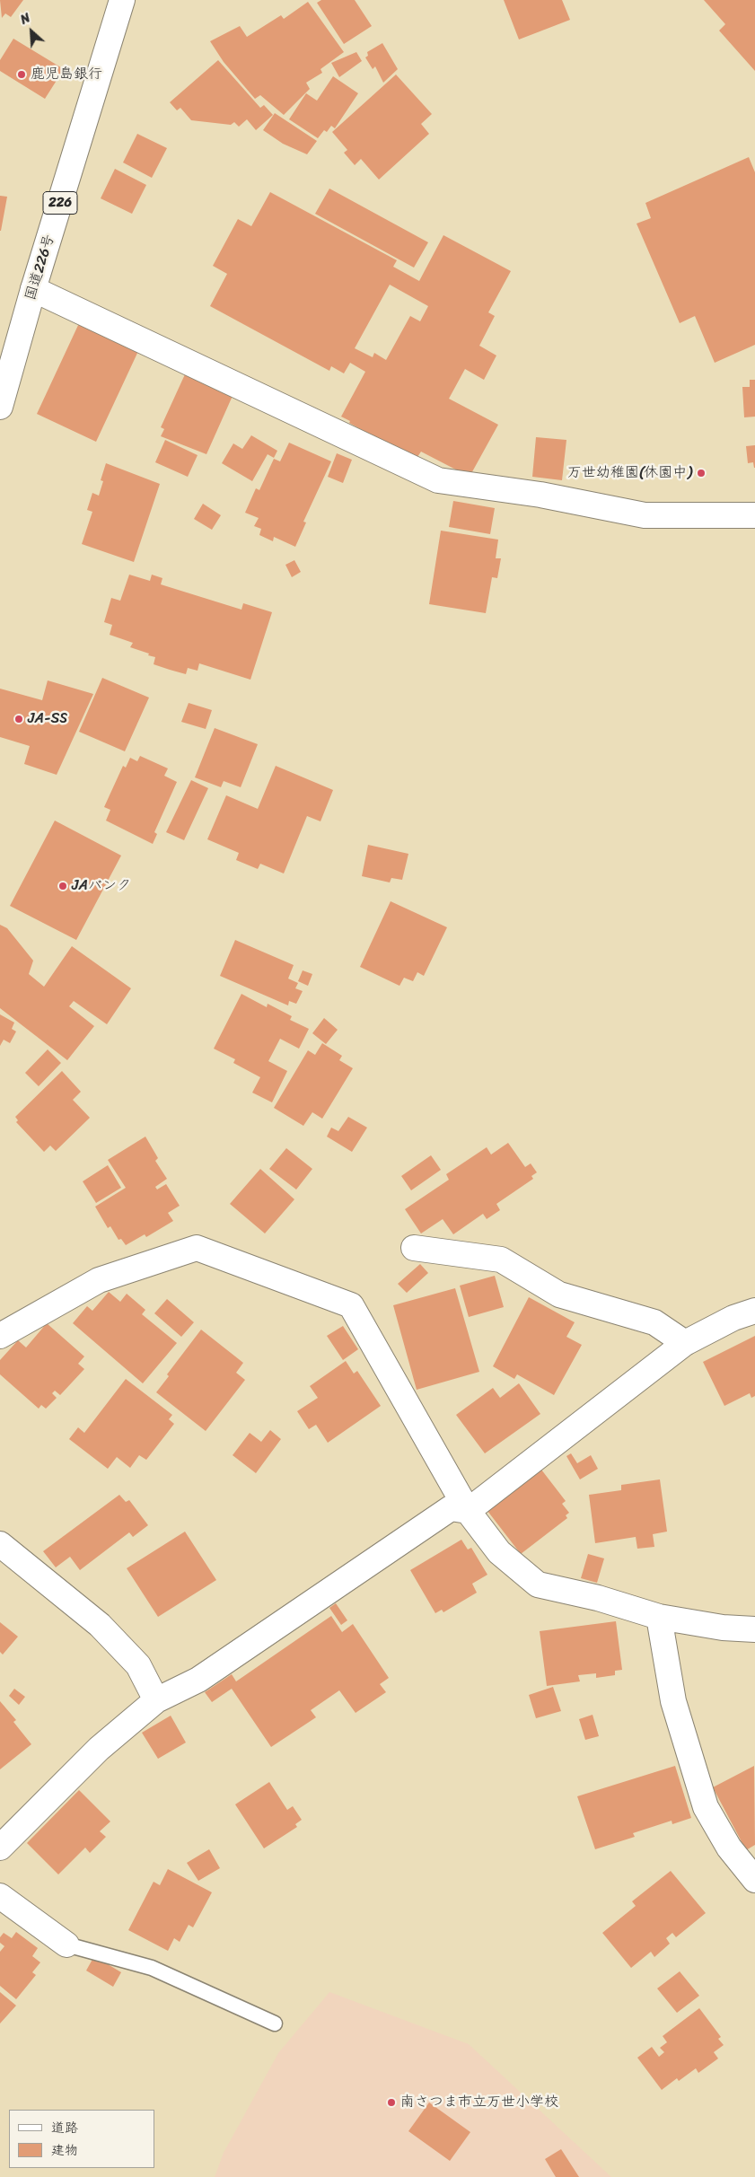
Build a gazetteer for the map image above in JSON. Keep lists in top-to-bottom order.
{
  "streets": {
    "main road": ["226", "国道226号"]
  },
  "places": [
    "鹿児島銀行",
    "万世幼稚園(休園中)",
    "JA-SS",
    "JAバンク",
    "南さつま市立万世小学校"
  ],
  "legend": ["道路", "建物"],
  "north": "top left"
}
